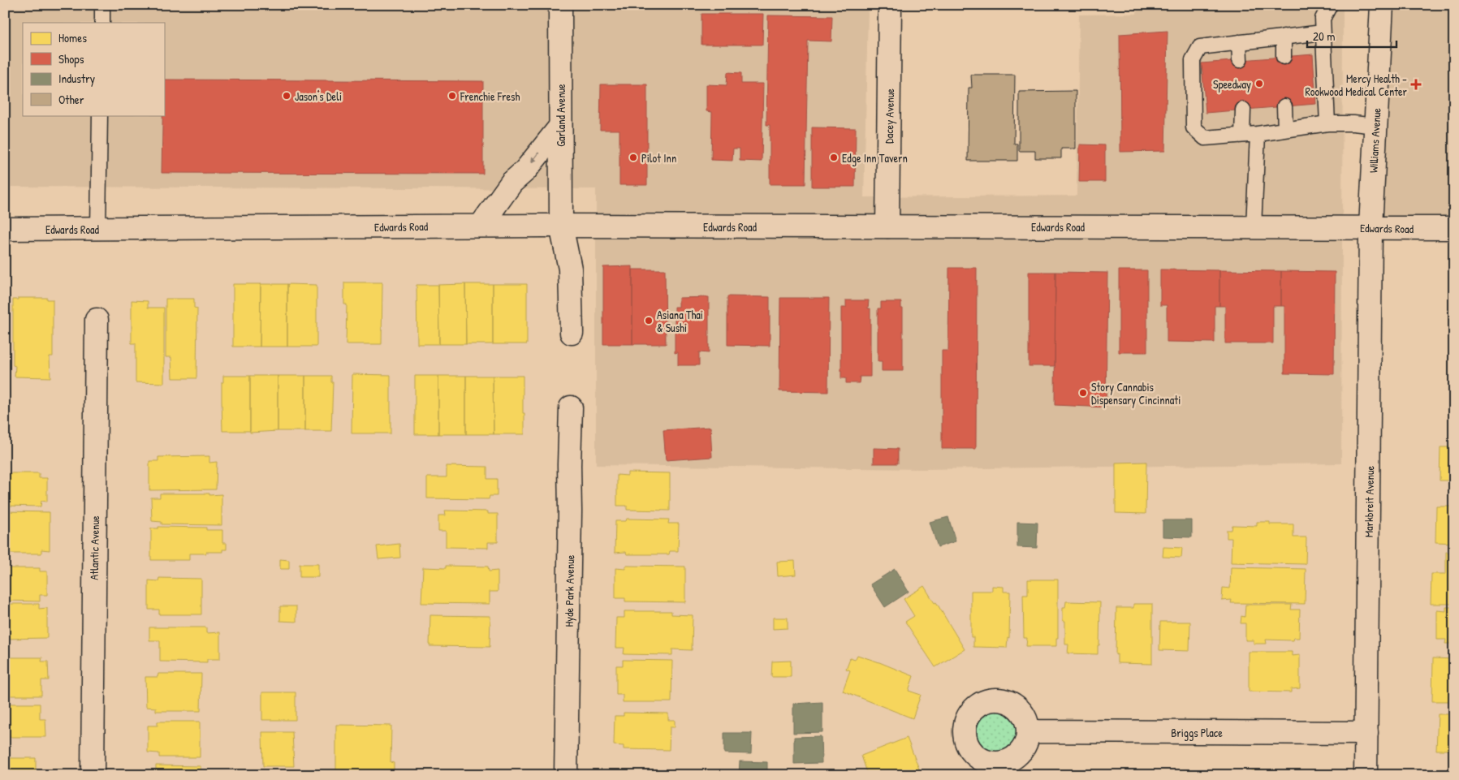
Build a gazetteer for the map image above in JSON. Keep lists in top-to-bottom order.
{
  "streets": {
    "street": [
      "Garland Avenue",
      "Dacey Avenue",
      "Williams Avenue",
      "Edwards Road",
      "Markbreit Avenue",
      "Atlantic Avenue",
      "Hyde Park Avenue",
      "Briggs Place"
    ]
  },
  "crossings": [
    ["Garland Avenue", "Edwards Road"],
    ["Dacey Avenue", "Edwards Road"],
    ["Williams Avenue", "Edwards Road"],
    ["Williams Avenue", "Markbreit Avenue"],
    ["Edwards Road", "Markbreit Avenue"],
    ["Markbreit Avenue", "Briggs Place"]
  ],
  "places": {
    "other": [
      "Speedway",
      "Jason's Deli",
      "Frenchie Fresh",
      "Pilot Inn",
      "Edge Inn Tavern",
      "Asiana Thai & Sushi",
      "Story Cannabis Dispensary Cincinnati"
    ],
    "health": ["Mercy Health – Rookwood Medical Center"]
  },
  "legend": [
    "Homes",
    "Shops",
    "Industry",
    "Other"
  ],
  "scale_bar": "20 m"
}
